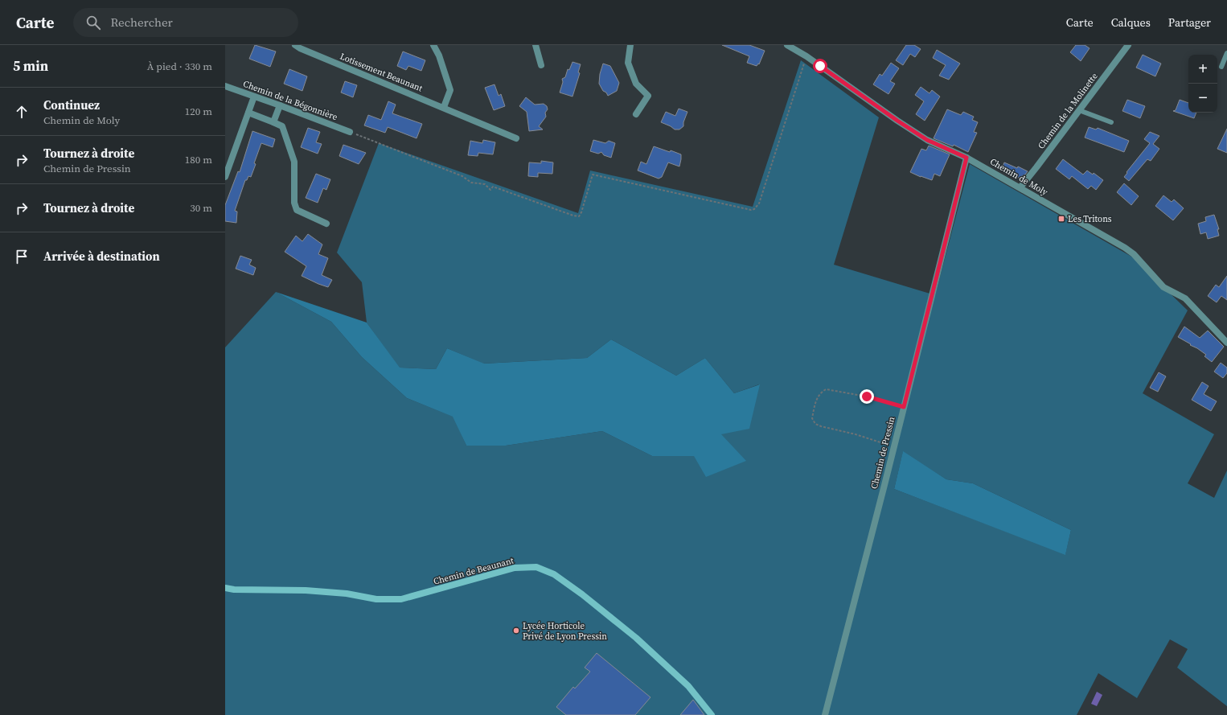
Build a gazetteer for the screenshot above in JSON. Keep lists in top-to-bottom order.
{
  "streets": {
    "street": [
      "Lotissement Beaunant",
      "Chemin de la Bégonnière",
      "Chemin de la Molinette",
      "Chemin de Moly",
      "Chemin de Pressin",
      "Chemin de Beaunant"
    ]
  },
  "crossings": [
    ["Chemin de la Molinette", "Chemin de Moly"],
    ["Chemin de Moly", "Chemin de Pressin"]
  ],
  "places": {
    "transit": ["Les Tritons"],
    "other": ["Lycée Horticole Privé de Lyon Pressin"]
  },
  "page": {
    "header": "Carte",
    "search": "Rechercher",
    "nav": ["Carte", "Calques", "Partager"],
    "heading": ["5 min", "À pied · 330 m"],
    "map_buttons": ["+", "−"],
    "list": [
      ["Continuez", "Chemin de Moly", "120 m"],
      ["Tournez à droite", "Chemin de Pressin", "180 m"],
      ["Tournez à droite", "30 m"],
      "Arrivée à destination"
    ]
  }
}
